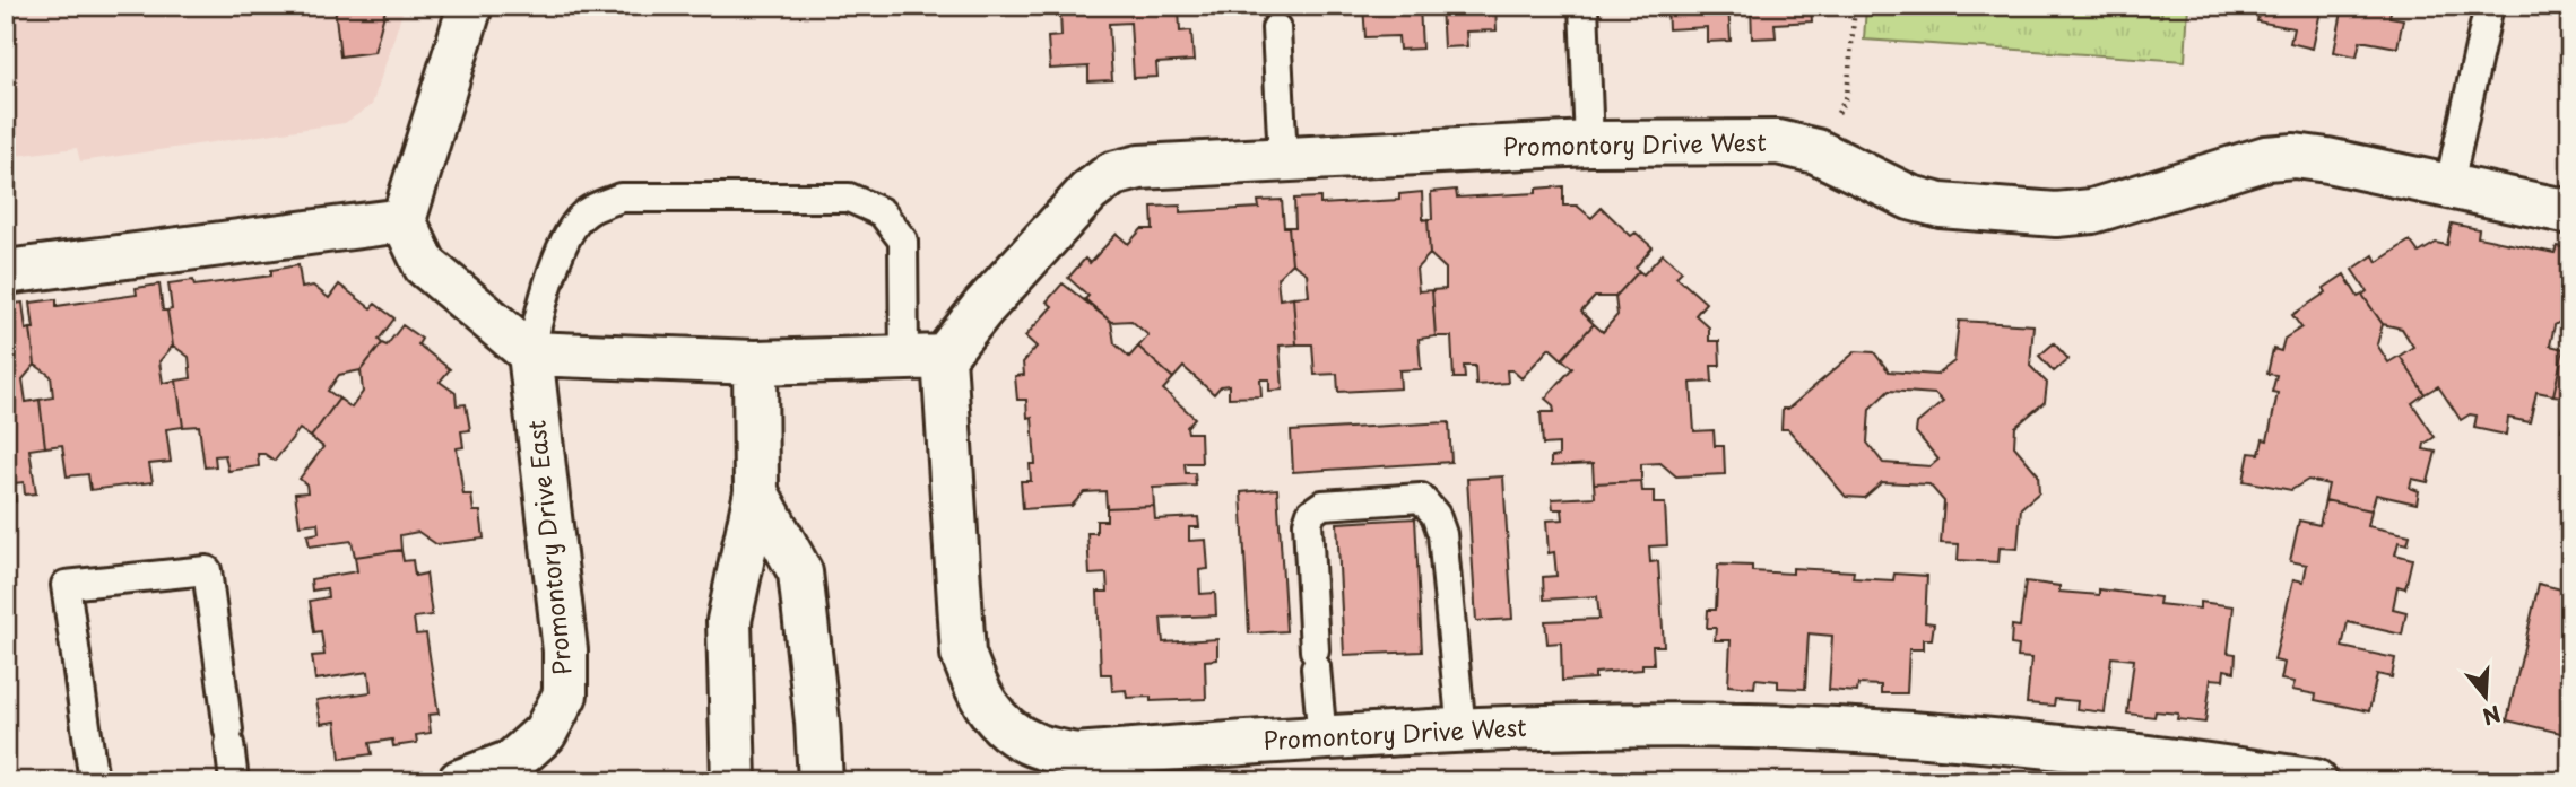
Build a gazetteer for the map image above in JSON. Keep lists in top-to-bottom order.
{
  "streets": {
    "street": ["Promontory Drive West", "Promontory Drive East"]
  },
  "north": "bottom"
}
